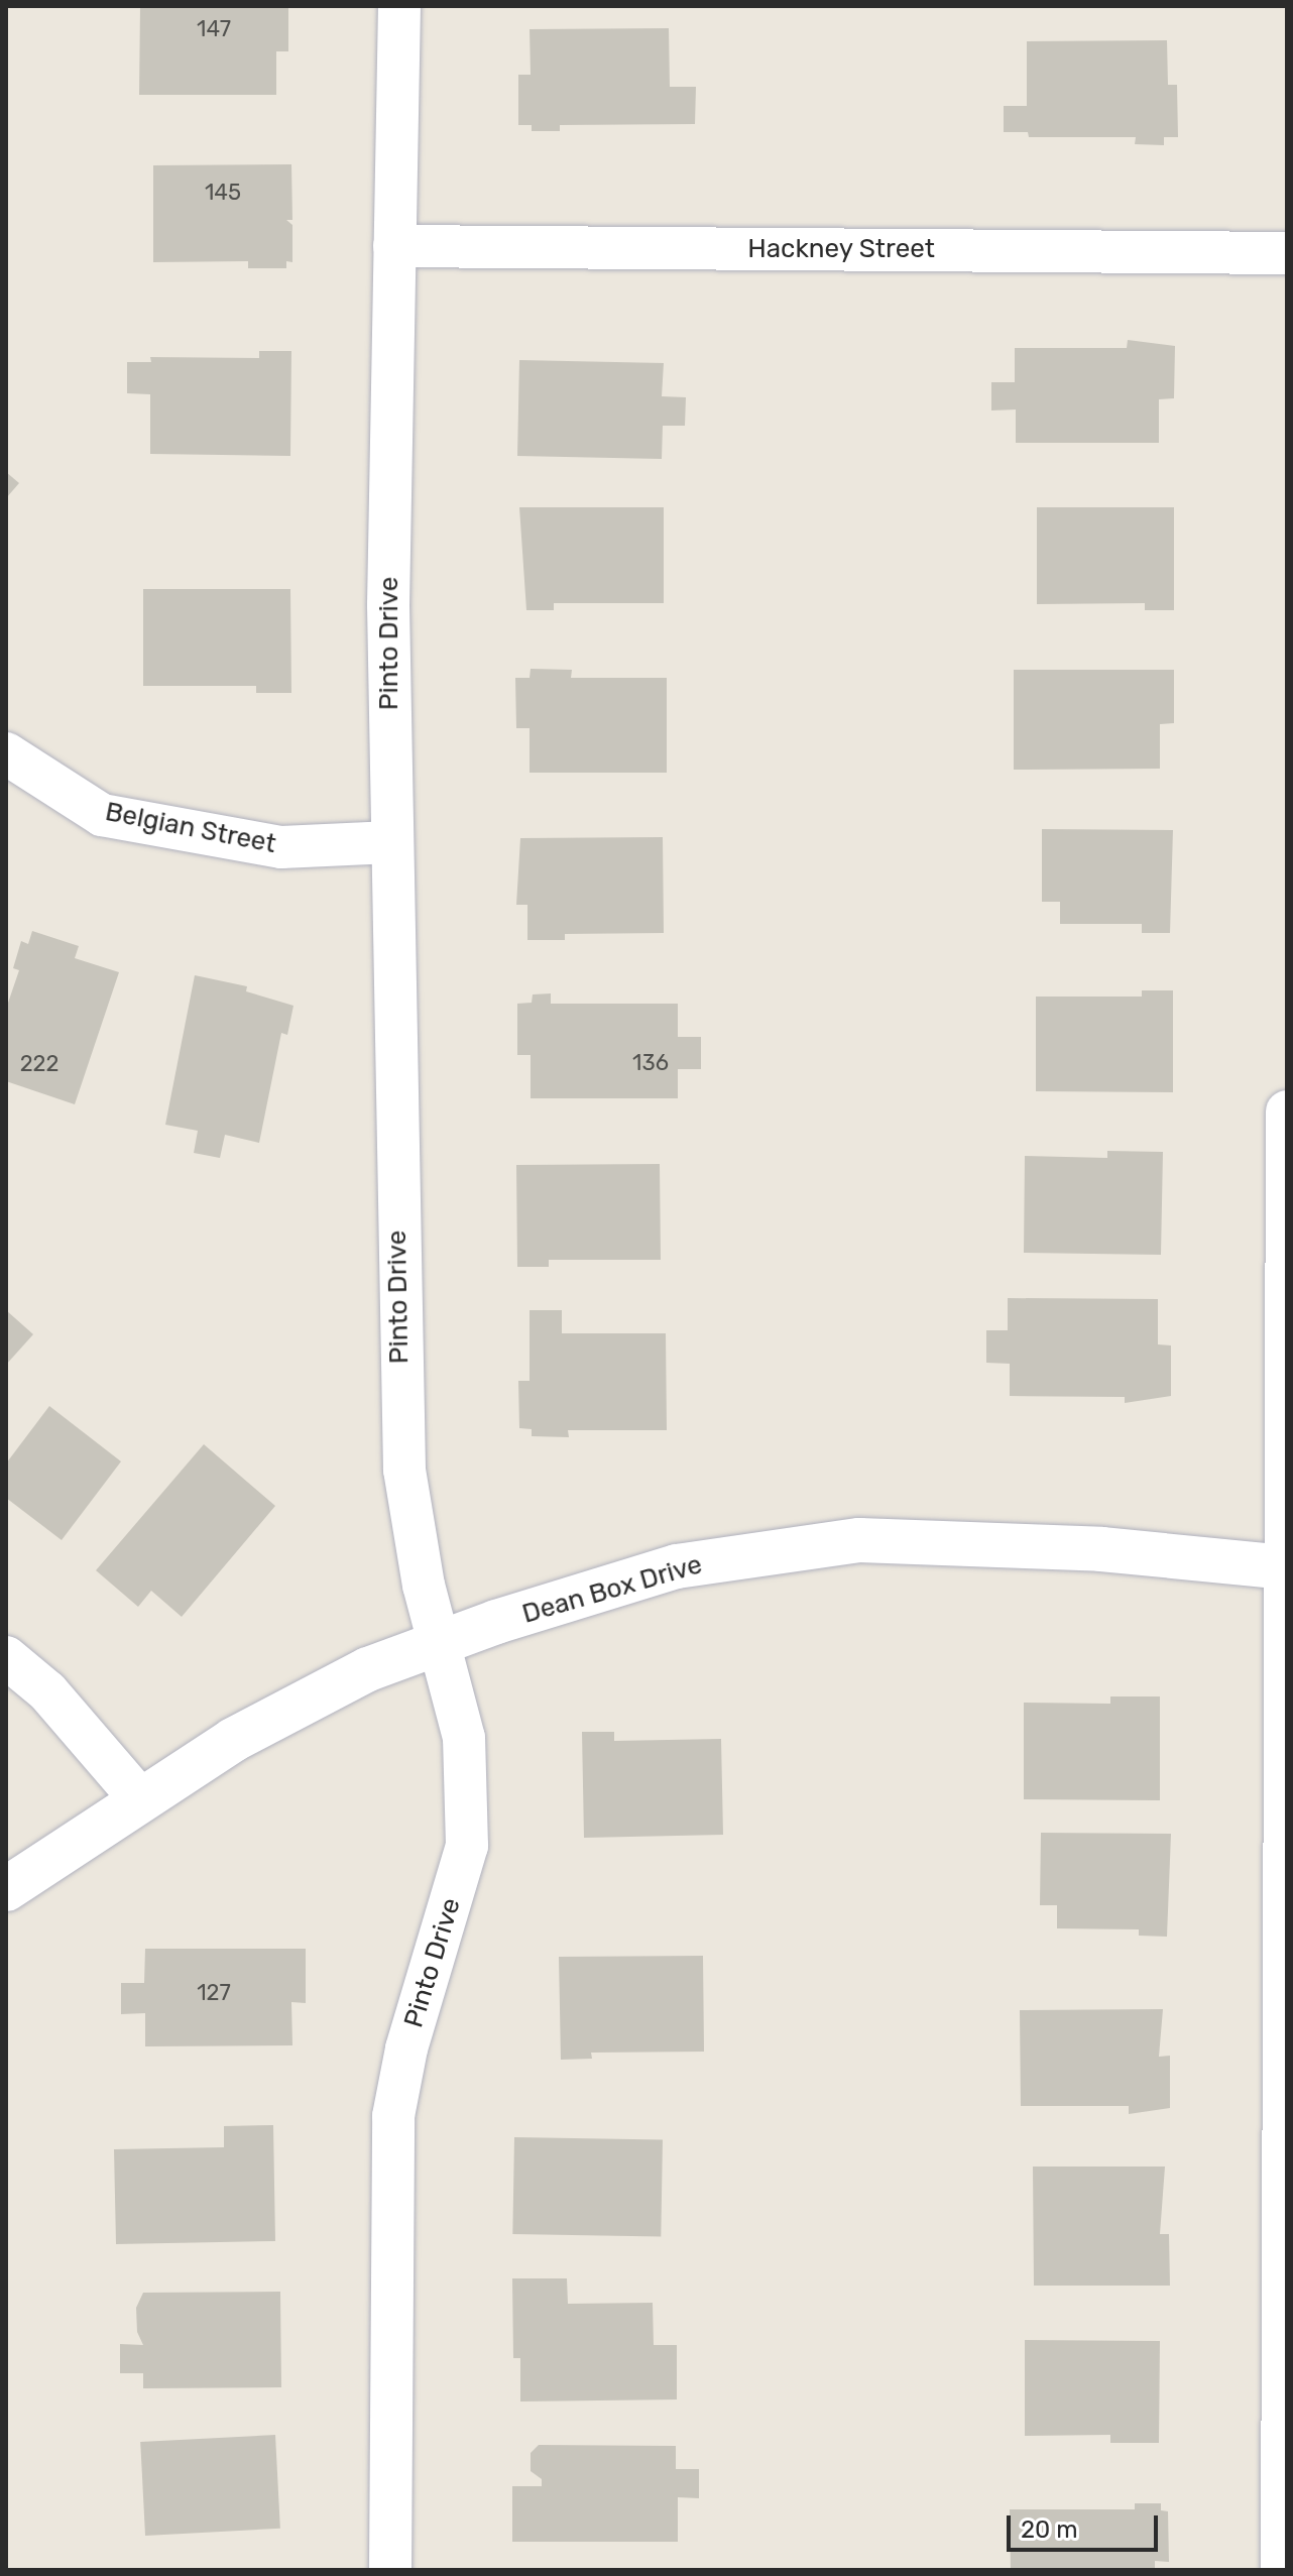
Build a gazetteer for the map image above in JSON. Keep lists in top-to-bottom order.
{
  "streets": {
    "street": [
      "Hackney Street",
      "Pinto Drive",
      "Belgian Street",
      "Dean Box Drive"
    ]
  },
  "crossings": [
    ["Hackney Street", "Pinto Drive"],
    ["Pinto Drive", "Belgian Street"],
    ["Pinto Drive", "Dean Box Drive"]
  ],
  "house_numbers": [
    "147",
    "145",
    "136",
    "222",
    "127"
  ],
  "scale_bar": "20 m"
}
